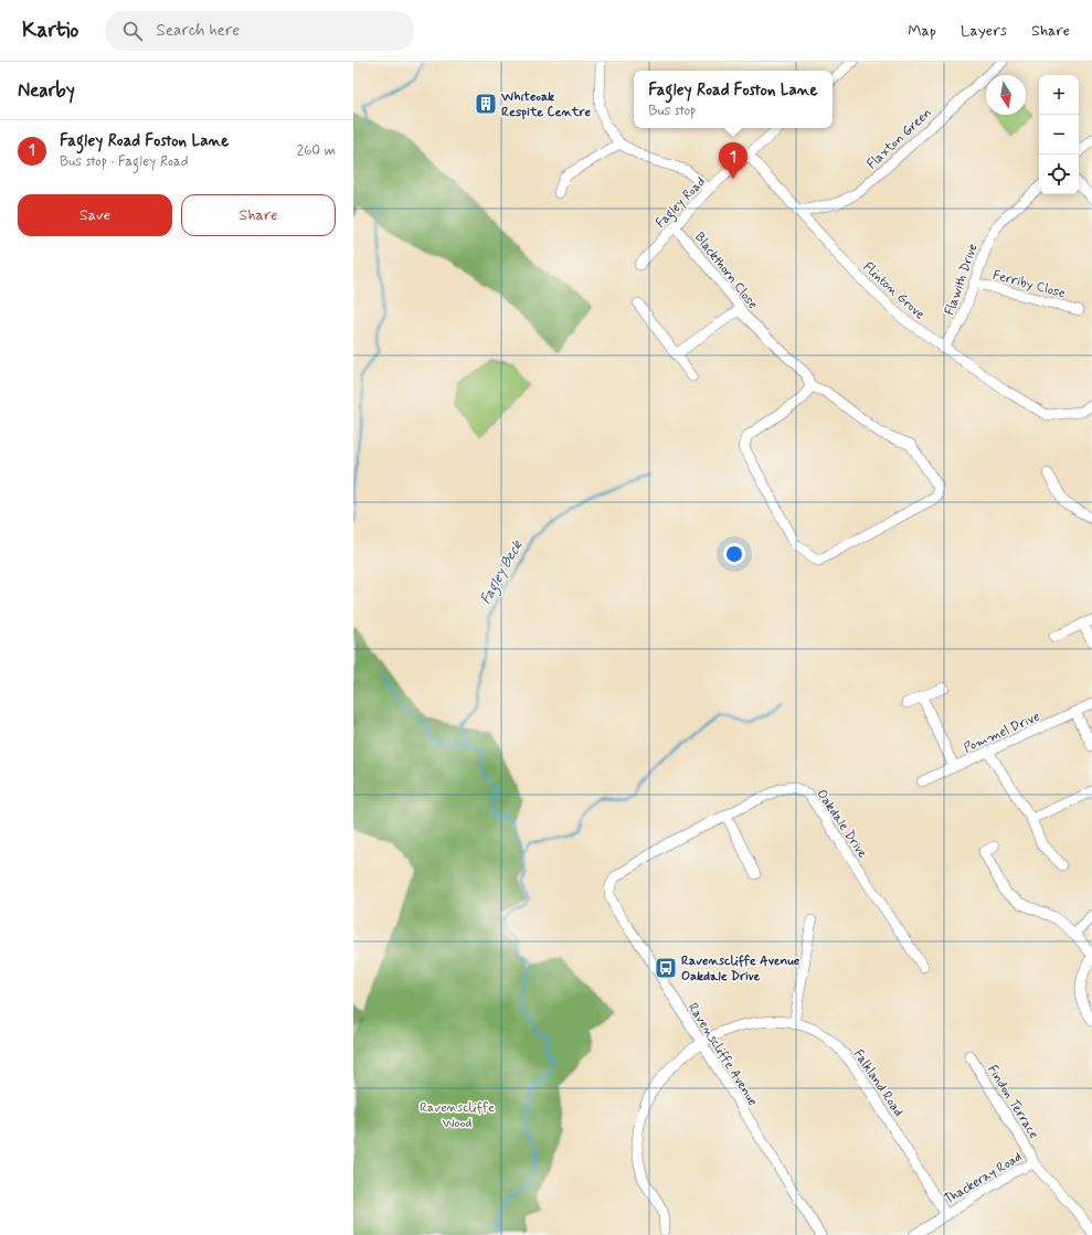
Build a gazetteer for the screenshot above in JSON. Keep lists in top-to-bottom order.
{
  "streets": {
    "street": [
      "Flaxton Green",
      "Fagley Road",
      "Blackthorn Close",
      "Flawith Drive",
      "Ferriby Close",
      "Flinton Grove",
      "Pommel Drive",
      "Oakdale Drive",
      "Ravenscliffe Avenue",
      "Falkland Road",
      "Findon Terrace",
      "Thackeray Road"
    ]
  },
  "crossings": [
    ["Flaxton Green", "Flinton Grove"],
    ["Fagley Road", "Blackthorn Close"],
    ["Fagley Road", "Flinton Grove"],
    ["Flawith Drive", "Ferriby Close"],
    ["Flawith Drive", "Flinton Grove"],
    ["Oakdale Drive", "Ravenscliffe Avenue"],
    ["Ravenscliffe Avenue", "Falkland Road"],
    ["Falkland Road", "Thackeray Road"],
    ["Findon Terrace", "Thackeray Road"]
  ],
  "water": ["Fagley Beck"],
  "parks": ["Ravenscliffe Wood"],
  "places": {
    "building": ["Whiteoak Respite Centre"],
    "bus stop": ["Ravenscliffe Avenue Oakdale Drive"]
  },
  "north": "bottom",
  "page": {
    "header": "Kartio",
    "search": "Search here",
    "nav": ["Map", "Layers", "Share"],
    "heading": "Nearby",
    "popup": ["Fagley Road Foston Lane", "Bus stop"],
    "map_buttons": ["+", "−"],
    "list": [
      {
        "mark": "1",
        "name": "Fagley Road Foston Lane",
        "note": "Bus stop · Fagley Road",
        "value": "260 m"
      }
    ],
    "pins": "1",
    "buttons": ["Save", "Share"]
  }
}
